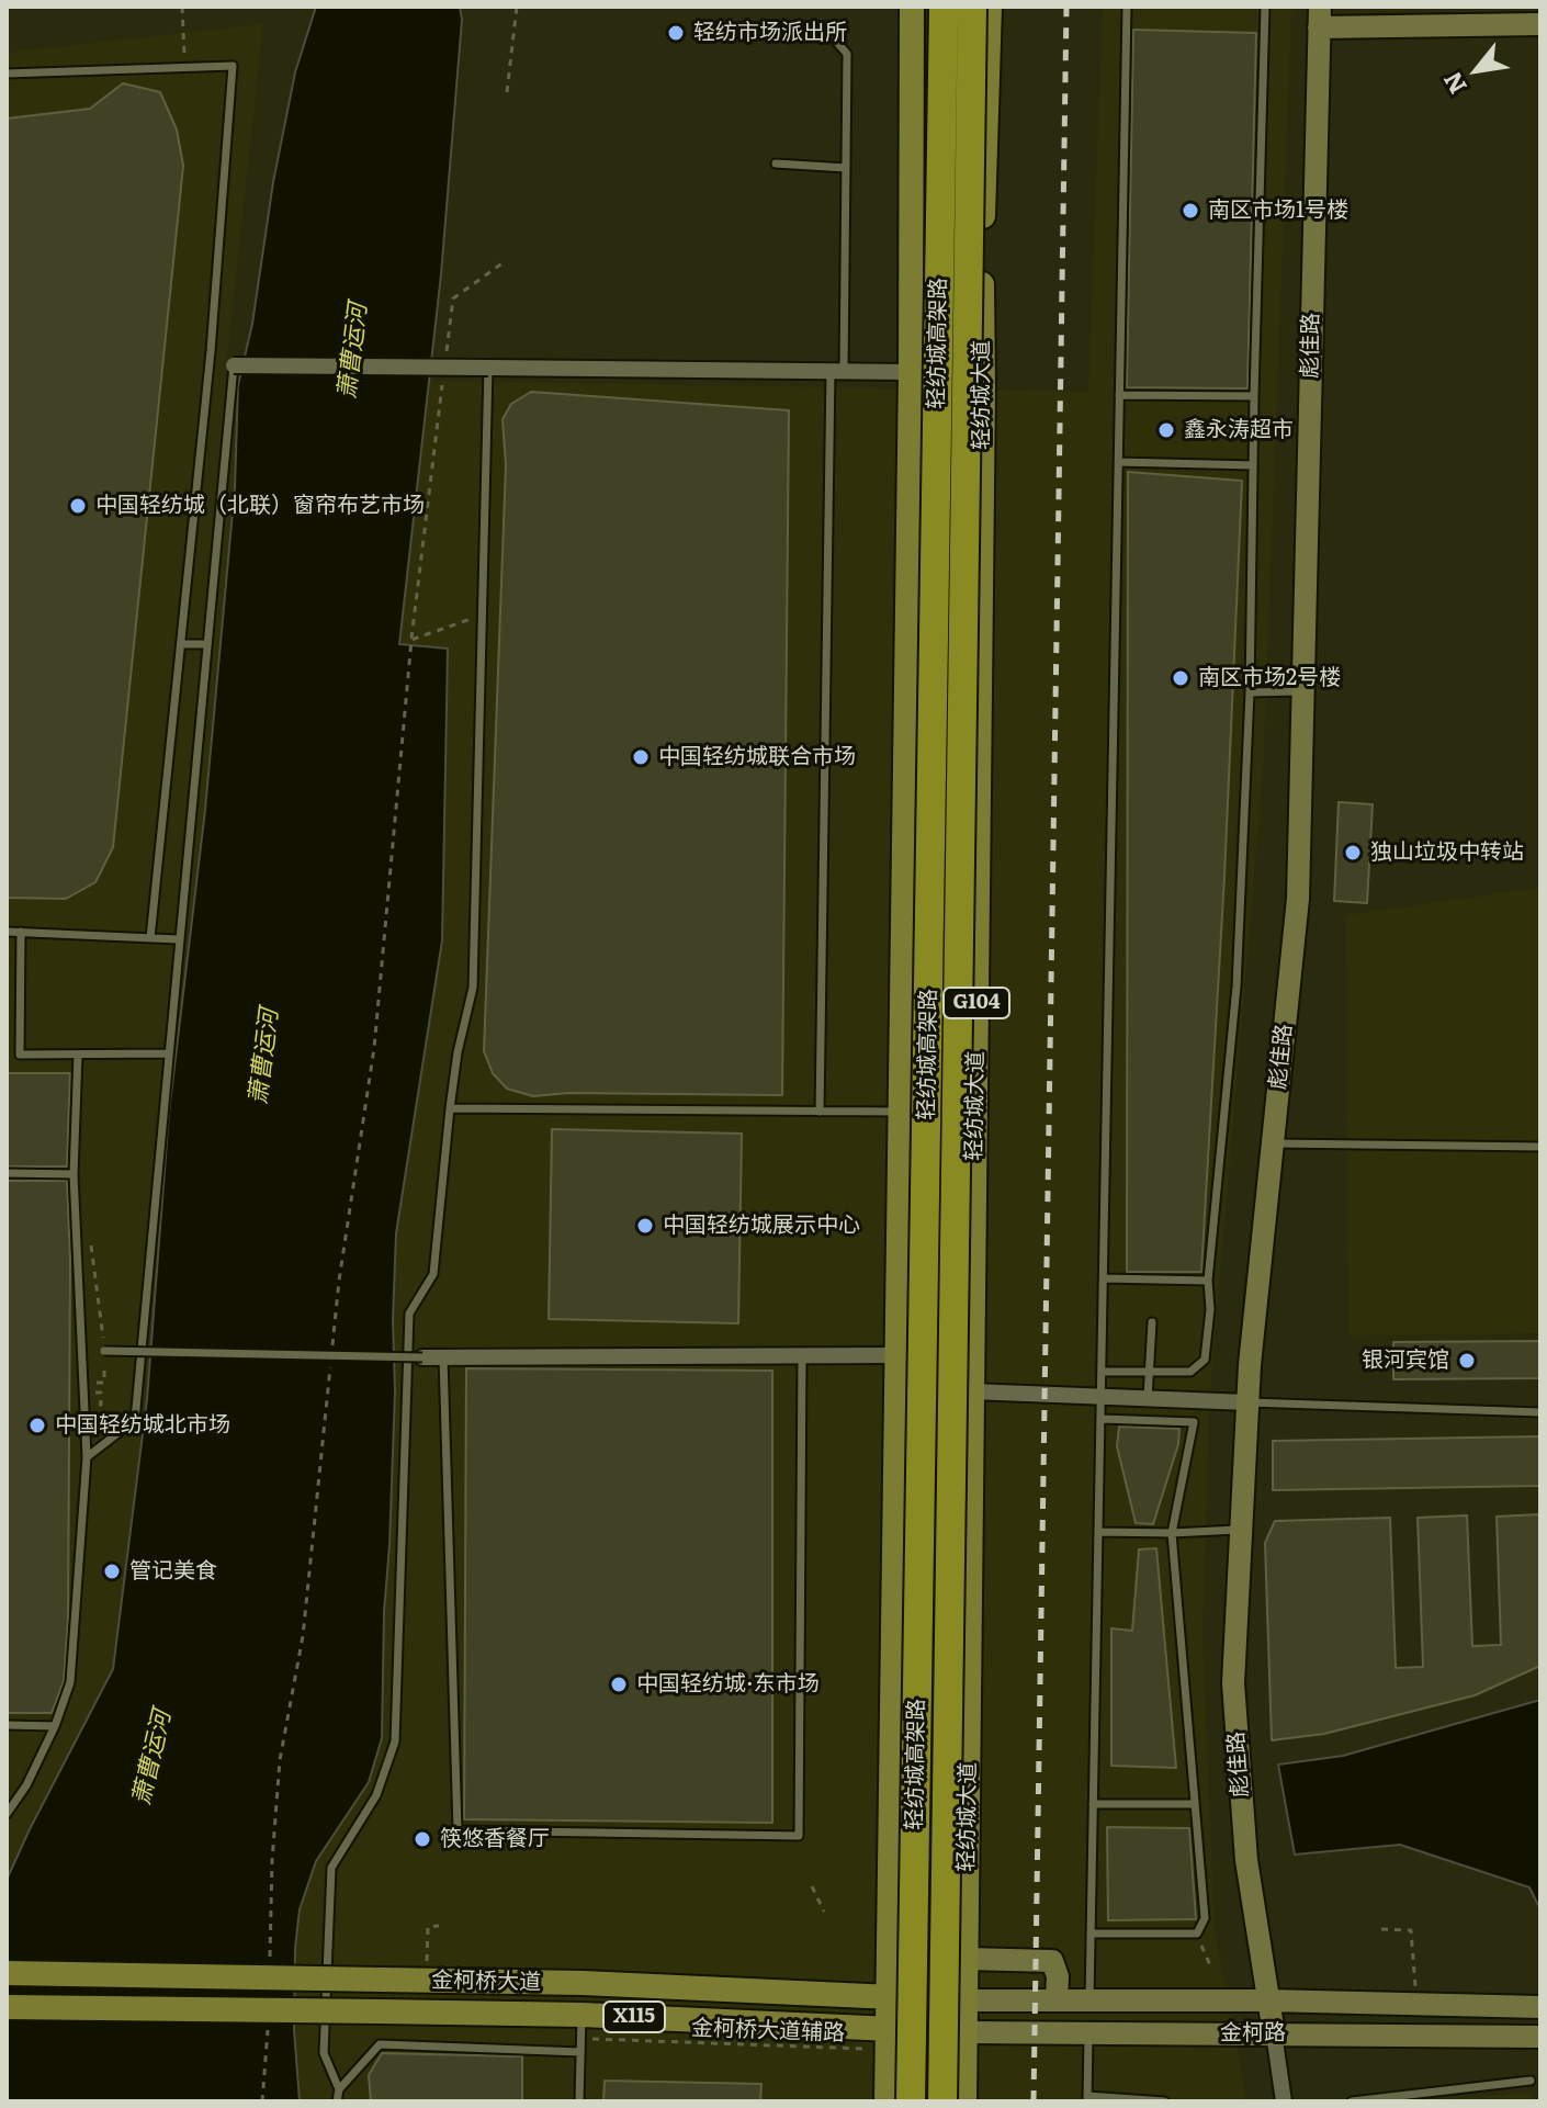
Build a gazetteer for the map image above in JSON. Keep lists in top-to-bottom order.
{
  "streets": {
    "highway": ["轻纺城高架路"],
    "main road": [
      "轻纺城大道",
      "G104",
      "金柯桥大道",
      "X115"
    ],
    "street": ["彪佳路", "金柯路"],
    "path": ["金柯桥大道辅路"]
  },
  "crossings": [
    ["彪佳路", "金柯路"],
    ["轻纺城大道", "金柯桥大道"],
    ["轻纺城大道", "金柯路"],
    ["金柯桥大道", "金柯桥大道辅路"],
    ["金柯桥大道", "金柯路"]
  ],
  "water": ["萧曹运河"],
  "places": [
    "轻纺市场派出所",
    "南区市场1号楼",
    "鑫永涛超市",
    "中国轻纺城（北联）窗帘布艺市场",
    "南区市场2号楼",
    "中国轻纺城联合市场",
    "独山垃圾中转站",
    "中国轻纺城展示中心",
    "银河宾馆",
    "中国轻纺城北市场",
    "管记美食",
    "中国轻纺城·东市场",
    "筷悠香餐厅"
  ],
  "north": "bottom left"
}
